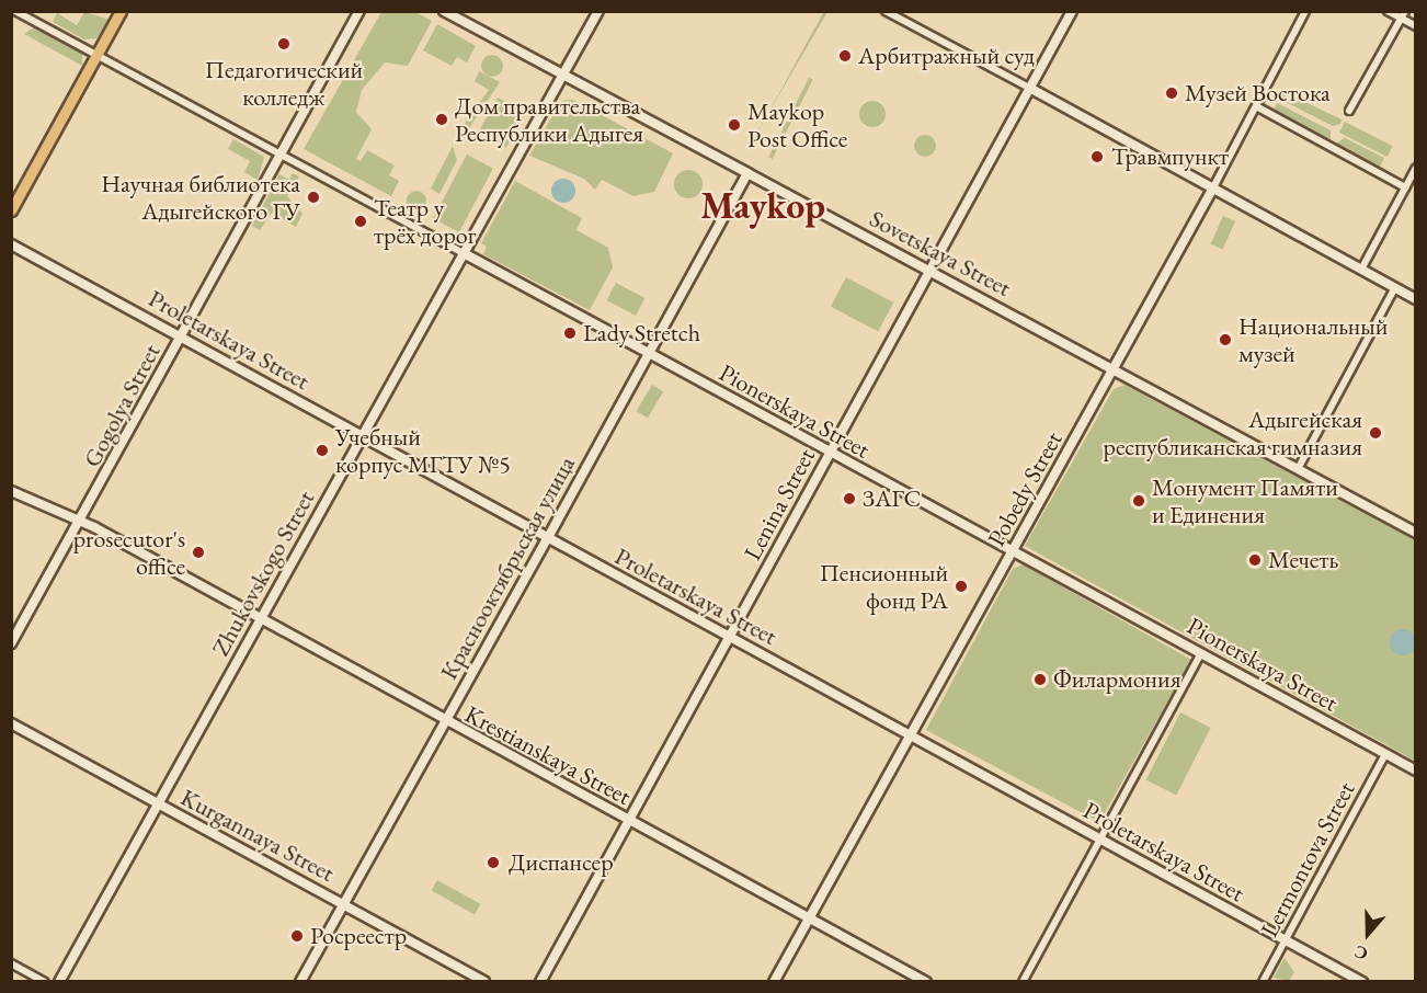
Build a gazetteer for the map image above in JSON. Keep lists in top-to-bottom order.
{
  "streets": {
    "main road": [
      "Sovetskaya Street",
      "Proletarskaya Street",
      "Gogolya Street",
      "Pionerskaya Street",
      "Краснооктябрьская улица"
    ],
    "street": [
      "Pobedy Street",
      "Lenina Street",
      "Zhukovskogo Street",
      "Krestianskaya Street",
      "Kurgannaya Street",
      "Lermontova Street"
    ]
  },
  "crossings": [
    ["Sovetskaya Street", "Pobedy Street"],
    ["Sovetskaya Street", "Lenina Street"],
    ["Sovetskaya Street", "Краснооктябрьская улица"],
    ["Sovetskaya Street", "Zhukovskogo Street"],
    ["Proletarskaya Street", "Gogolya Street"],
    ["Proletarskaya Street", "Pobedy Street"],
    ["Proletarskaya Street", "Lenina Street"],
    ["Proletarskaya Street", "Краснооктябрьская улица"],
    ["Proletarskaya Street", "Zhukovskogo Street"],
    ["Proletarskaya Street", "Lermontova Street"],
    ["Gogolya Street", "Pionerskaya Street"],
    ["Gogolya Street", "Krestianskaya Street"],
    ["Pionerskaya Street", "Pobedy Street"],
    ["Pionerskaya Street", "Lenina Street"],
    ["Pionerskaya Street", "Краснооктябрьская улица"],
    ["Pionerskaya Street", "Zhukovskogo Street"],
    ["Pionerskaya Street", "Lermontova Street"],
    ["Pobedy Street", "Krestianskaya Street"],
    ["Lenina Street", "Krestianskaya Street"],
    ["Краснооктябрьская улица", "Krestianskaya Street"],
    ["Краснооктябрьская улица", "Kurgannaya Street"],
    ["Zhukovskogo Street", "Krestianskaya Street"],
    ["Zhukovskogo Street", "Kurgannaya Street"]
  ],
  "districts": ["Maykop"],
  "places": [
    "Педагогический колледж",
    "Арбитражный суд",
    "Музей Востока",
    "Дом правительства Республики Адыгея",
    "Maykop Post Office",
    "Травмпункт",
    "Научная библиотека Адыгейского ГУ",
    "Театр у трёх дорог",
    "Lady Stretch",
    "Национальный музей",
    "Адыгейская республиканская гимназия",
    "Учебный корпус МГТУ №5",
    "ЗАГС",
    "Монумент Памяти и Единения",
    "prosecutor's office",
    "Мечеть",
    "Пенсионный фонд РА",
    "Филармония",
    "Диспансер",
    "Росреестр"
  ],
  "north": "bottom"
}
